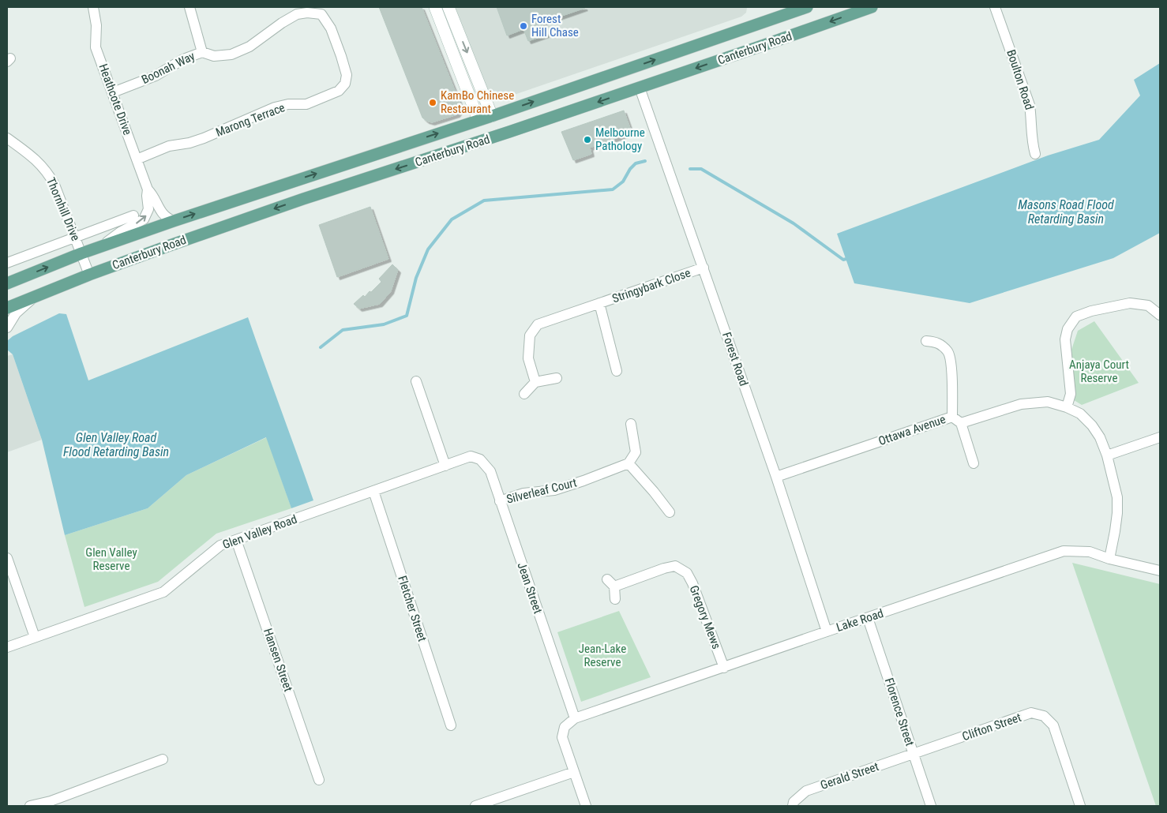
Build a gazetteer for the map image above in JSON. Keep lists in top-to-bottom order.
{
  "streets": {
    "main road": ["Canterbury Road"],
    "street": [
      "Boonah Way",
      "Boulton Road",
      "Heathcote Drive",
      "Marong Terrace",
      "Thornhill Drive",
      "Stringybark Close",
      "Forest Road",
      "Ottawa Avenue",
      "Silverleaf Court",
      "Glen Valley Road",
      "Jean Street",
      "Fletcher Street",
      "Gregory Mews",
      "Lake Road",
      "Hansen Street",
      "Florence Street",
      "Clifton Street",
      "Gerald Street"
    ]
  },
  "crossings": [
    ["Canterbury Road", "Heathcote Drive"],
    ["Canterbury Road", "Thornhill Drive"],
    ["Canterbury Road", "Forest Road"],
    ["Boonah Way", "Heathcote Drive"],
    ["Boonah Way", "Marong Terrace"],
    ["Heathcote Drive", "Marong Terrace"],
    ["Stringybark Close", "Forest Road"],
    ["Forest Road", "Ottawa Avenue"],
    ["Forest Road", "Lake Road"],
    ["Ottawa Avenue", "Lake Road"],
    ["Silverleaf Court", "Jean Street"],
    ["Glen Valley Road", "Jean Street"],
    ["Glen Valley Road", "Fletcher Street"],
    ["Glen Valley Road", "Hansen Street"],
    ["Jean Street", "Lake Road"],
    ["Gregory Mews", "Lake Road"],
    ["Lake Road", "Florence Street"],
    ["Florence Street", "Clifton Street"],
    ["Florence Street", "Gerald Street"],
    ["Clifton Street", "Gerald Street"]
  ],
  "water": ["Masons Road Flood Retarding Basin", "Glen Valley Road Flood Retarding Basin"],
  "parks": ["Anjaya Court Reserve", "Glen Valley Reserve", "Jean-Lake Reserve"],
  "places": ["Forest Hill Chase", "KamBo Chinese Restaurant", "Melbourne Pathology"]
}
